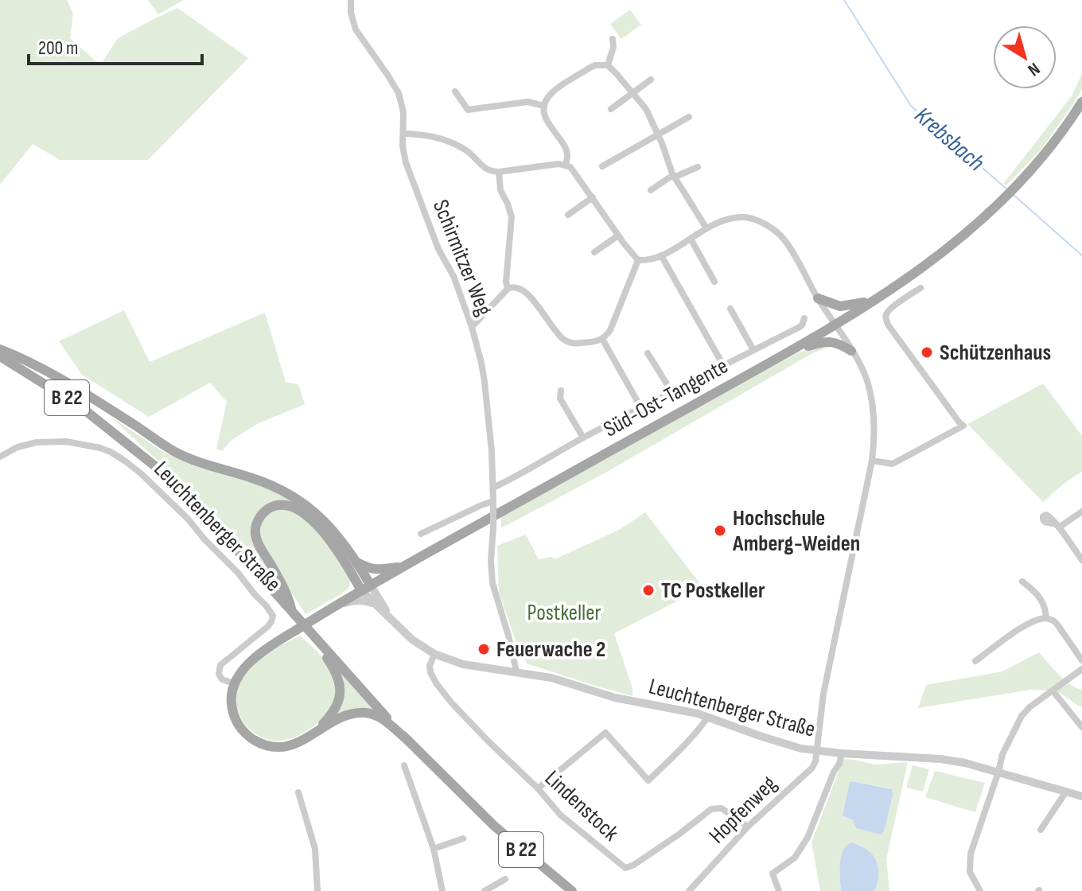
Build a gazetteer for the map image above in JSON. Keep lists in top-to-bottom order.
{
  "streets": {
    "main road": ["B 22", "Süd-Ost-Tangente"],
    "street": [
      "Schirmitzer Weg",
      "Leuchtenberger Straße",
      "Lindenstock",
      "Hopfenweg"
    ]
  },
  "crossings": [
    ["Schirmitzer Weg", "Leuchtenberger Straße"],
    ["B 22", "Süd-Ost-Tangente"],
    ["B 22", "Leuchtenberger Straße"],
    ["Süd-Ost-Tangente", "Leuchtenberger Straße"],
    ["Leuchtenberger Straße", "Lindenstock"],
    ["Leuchtenberger Straße", "Hopfenweg"],
    ["Lindenstock", "Hopfenweg"]
  ],
  "water": ["Krebsbach"],
  "parks": ["Postkeller"],
  "places": [
    "Schützenhaus",
    "Hochschule Amberg-Weiden",
    "TC Postkeller",
    "Feuerwache 2"
  ],
  "scale_bar": "200 m",
  "north": "bottom right"
}
